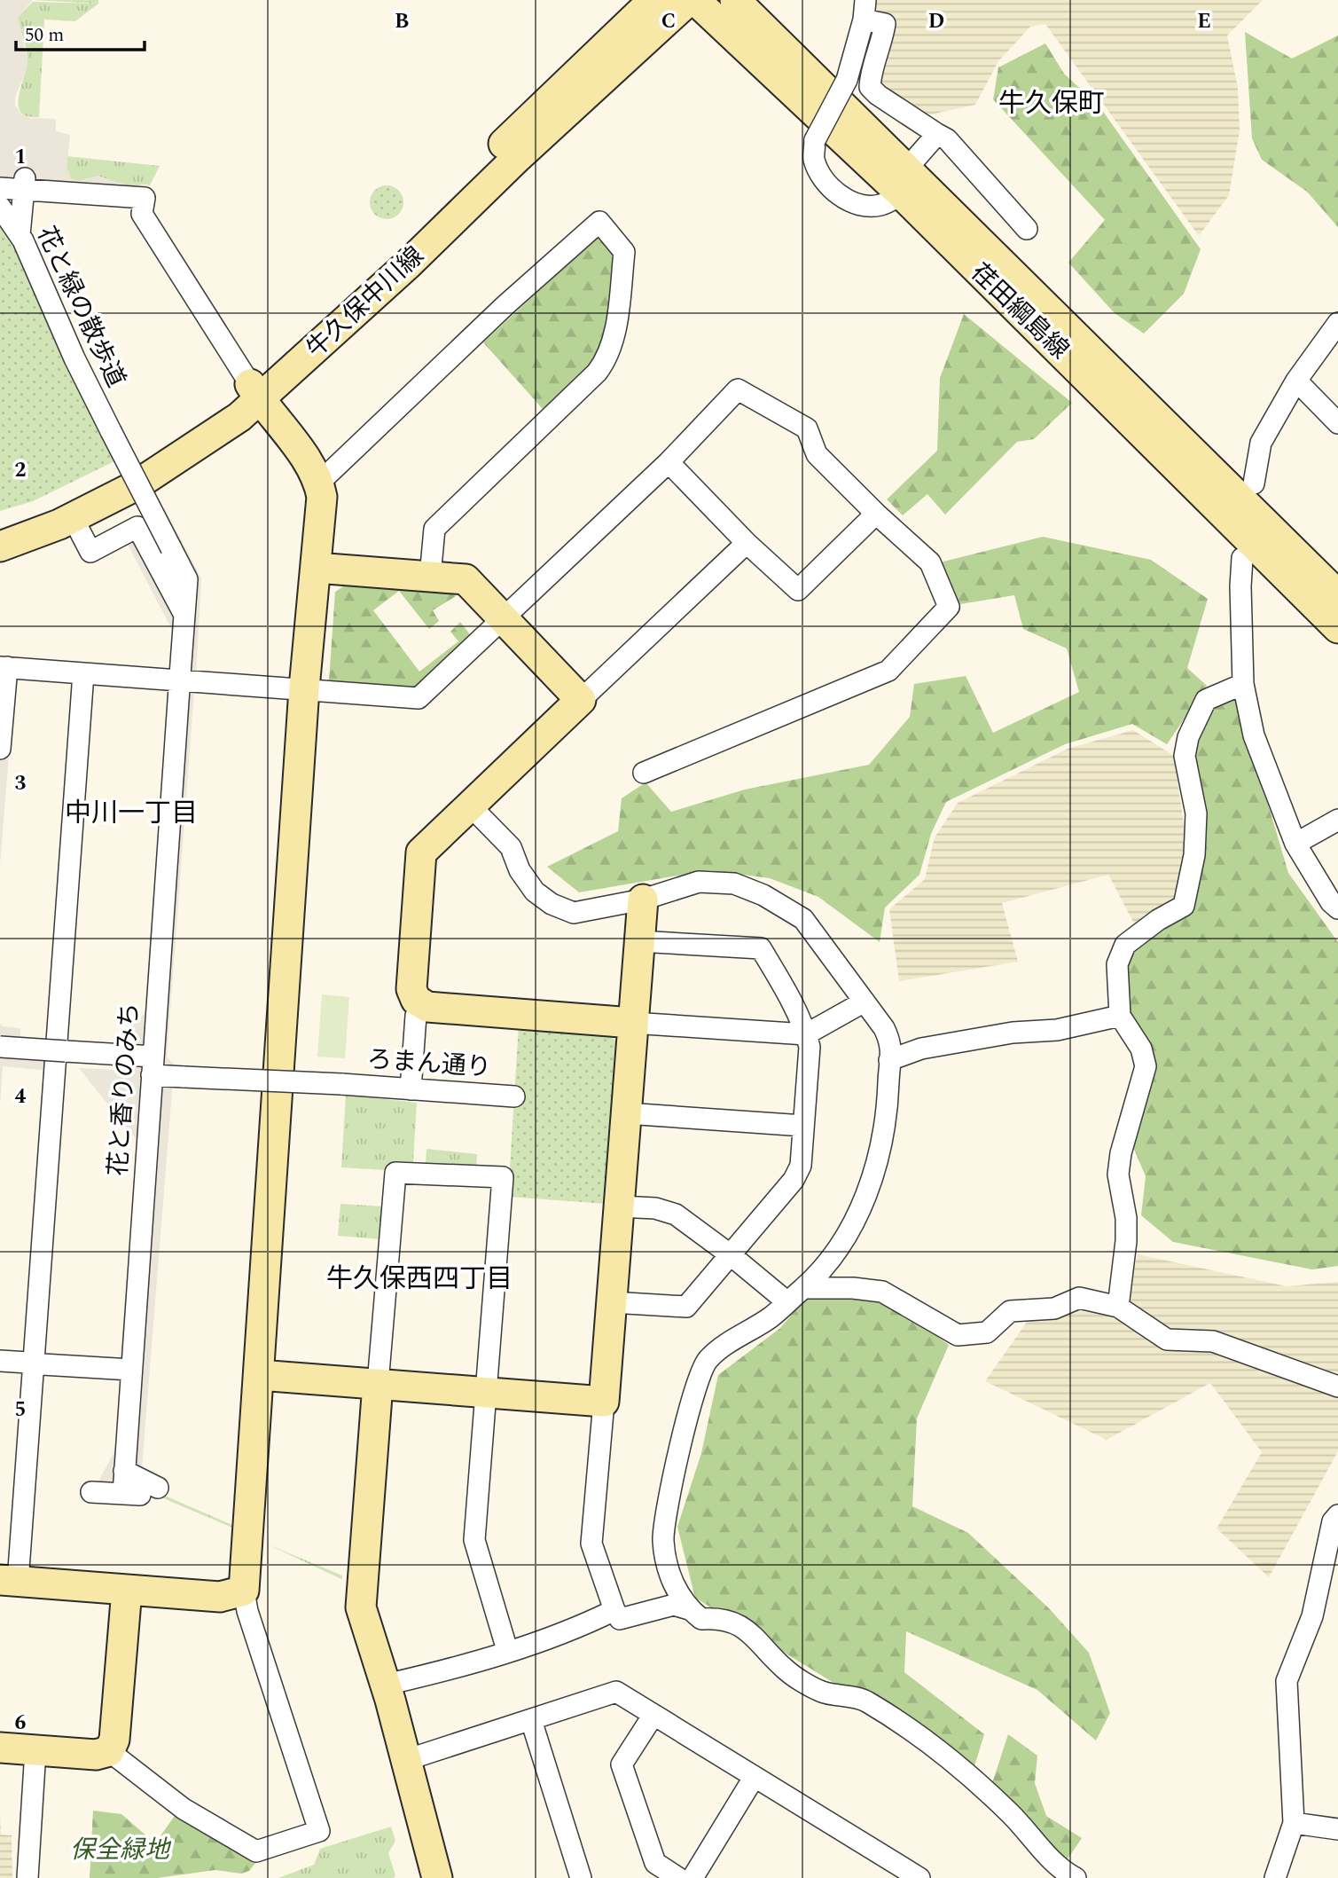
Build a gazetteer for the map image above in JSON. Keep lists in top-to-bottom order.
{
  "streets": {
    "street": [
      "牛久保中川線",
      "花と緑の散歩道",
      "荏田綱島線",
      "ろまん通り",
      "花と香りのみち"
    ]
  },
  "crossings": [
    ["花と緑の散歩道", "花と香りのみち"],
    ["ろまん通り", "花と香りのみち"]
  ],
  "districts": ["牛久保町", "中川一丁目", "牛久保西四丁目"],
  "parks": ["保全緑地"],
  "scale_bar": "50 m",
  "grid": {
    "columns": [
      "B",
      "C",
      "D",
      "E"
    ],
    "rows": [
      "1",
      "2",
      "3",
      "4",
      "5",
      "6"
    ]
  }
}
